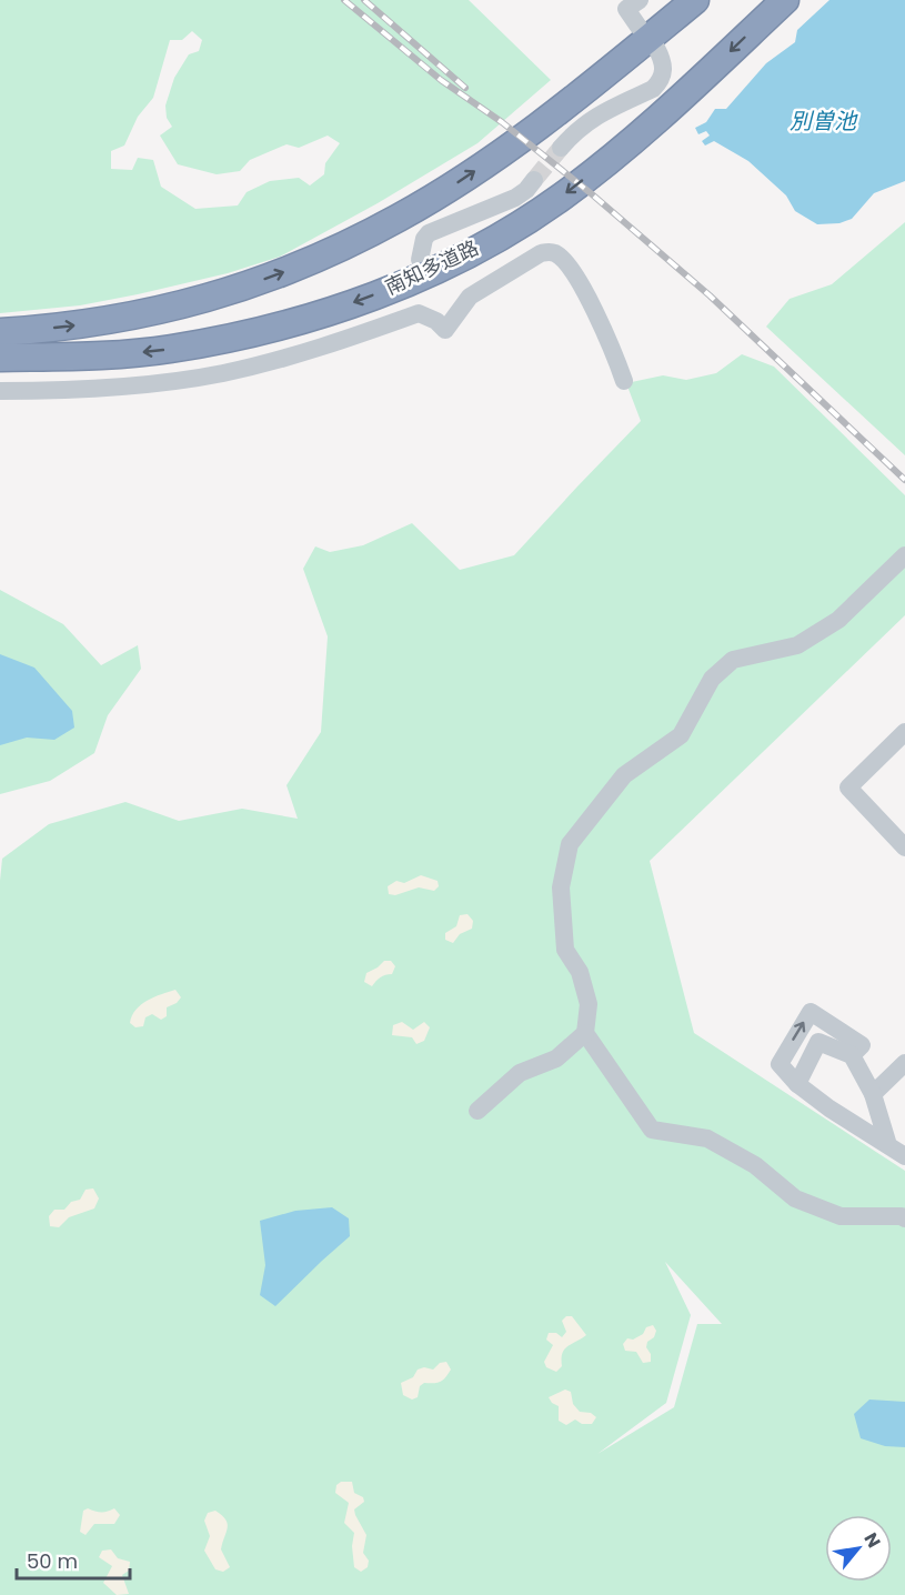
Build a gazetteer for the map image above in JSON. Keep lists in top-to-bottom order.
{
  "streets": {
    "highway": ["南知多道路"]
  },
  "water": ["別曽池"],
  "scale_bar": "50 m",
  "north": "top right"
}
